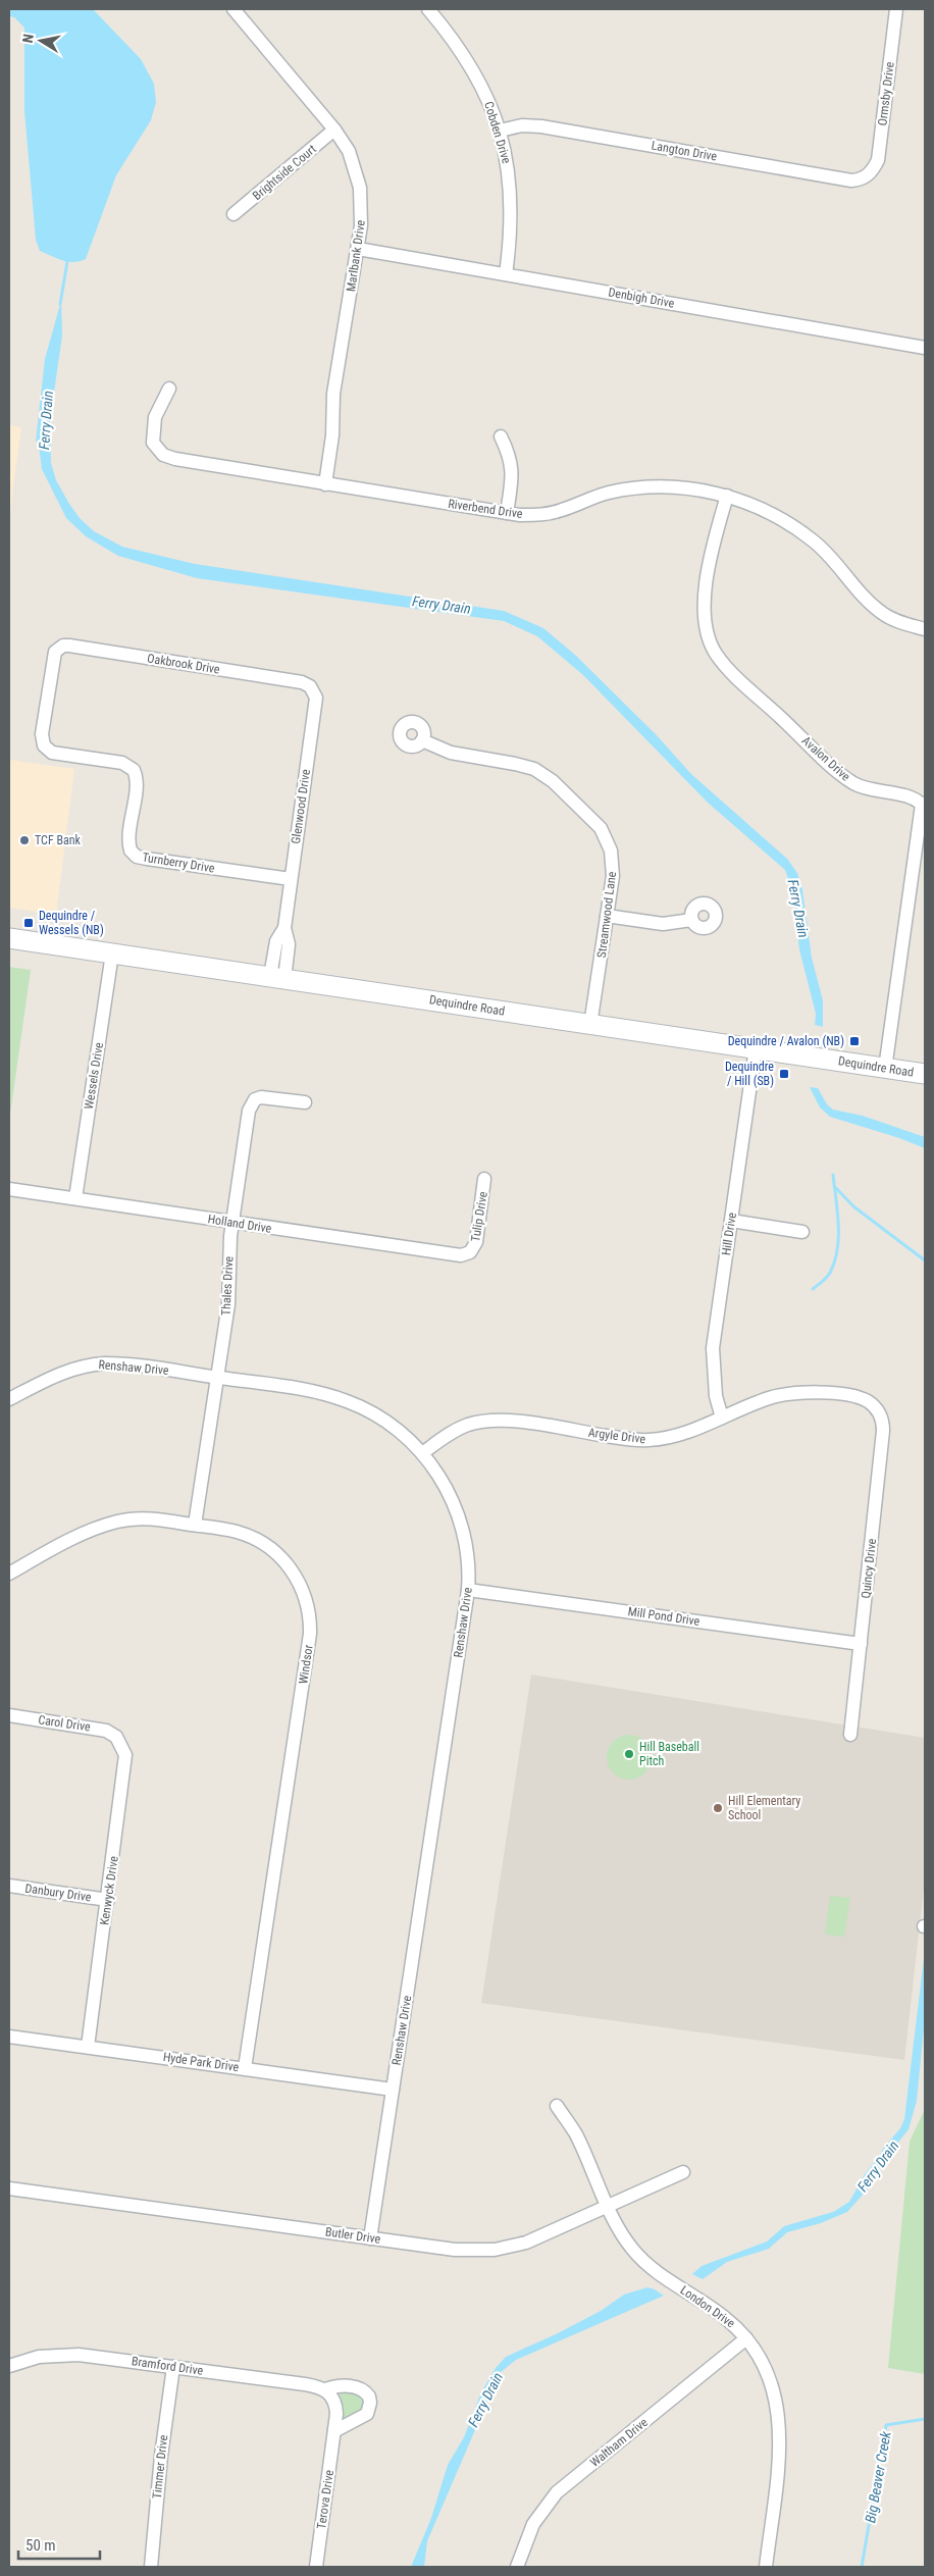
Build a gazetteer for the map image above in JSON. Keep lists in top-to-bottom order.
{
  "streets": {
    "main road": ["Dequindre Road"],
    "street": [
      "Ormsby Drive",
      "Cobden Drive",
      "Langton Drive",
      "Brightside Court",
      "Marlbank Drive",
      "Denbigh Drive",
      "Riverbend Drive",
      "Oakbrook Drive",
      "Avalon Drive",
      "Glenwood Drive",
      "Turnberry Drive",
      "Streamwood Lane",
      "Wessels Drive",
      "Tulip Drive",
      "Holland Drive",
      "Hill Drive",
      "Thales Drive",
      "Renshaw Drive",
      "Argyle Drive",
      "Quincy Drive",
      "Mill Pond Drive",
      "Windsor",
      "Carol Drive",
      "Kenwyck Drive",
      "Danbury Drive",
      "Hyde Park Drive",
      "Butler Drive",
      "London Drive",
      "Bramford Drive",
      "Waltham Drive",
      "Timmer Drive",
      "Terova Drive"
    ]
  },
  "crossings": [
    ["Ormsby Drive", "Langton Drive"],
    ["Cobden Drive", "Langton Drive"],
    ["Cobden Drive", "Denbigh Drive"],
    ["Brightside Court", "Marlbank Drive"],
    ["Marlbank Drive", "Denbigh Drive"],
    ["Marlbank Drive", "Riverbend Drive"],
    ["Riverbend Drive", "Avalon Drive"],
    ["Oakbrook Drive", "Glenwood Drive"],
    ["Oakbrook Drive", "Turnberry Drive"],
    ["Avalon Drive", "Dequindre Road"],
    ["Glenwood Drive", "Turnberry Drive"],
    ["Glenwood Drive", "Dequindre Road"],
    ["Streamwood Lane", "Dequindre Road"],
    ["Dequindre Road", "Wessels Drive"],
    ["Dequindre Road", "Hill Drive"],
    ["Wessels Drive", "Holland Drive"],
    ["Tulip Drive", "Holland Drive"],
    ["Holland Drive", "Thales Drive"],
    ["Hill Drive", "Argyle Drive"],
    ["Thales Drive", "Renshaw Drive"],
    ["Thales Drive", "Windsor"],
    ["Renshaw Drive", "Argyle Drive"],
    ["Renshaw Drive", "Mill Pond Drive"],
    ["Renshaw Drive", "Hyde Park Drive"],
    ["Renshaw Drive", "Butler Drive"],
    ["Argyle Drive", "Quincy Drive"],
    ["Quincy Drive", "Mill Pond Drive"],
    ["Windsor", "Hyde Park Drive"],
    ["Carol Drive", "Kenwyck Drive"],
    ["Kenwyck Drive", "Danbury Drive"],
    ["Kenwyck Drive", "Hyde Park Drive"],
    ["Butler Drive", "London Drive"],
    ["London Drive", "Waltham Drive"],
    ["Bramford Drive", "Timmer Drive"],
    ["Bramford Drive", "Terova Drive"]
  ],
  "water": ["Ferry Drain", "Big Beaver Creek"],
  "places": {
    "other": ["TCF Bank", "Hill Baseball Pitch", "Hill Elementary School"],
    "transit": ["Dequindre / Wessels (NB)", "Dequindre / Avalon (NB)", "Dequindre / Hill (SB)"]
  },
  "scale_bar": "50 m",
  "north": "left"
}
